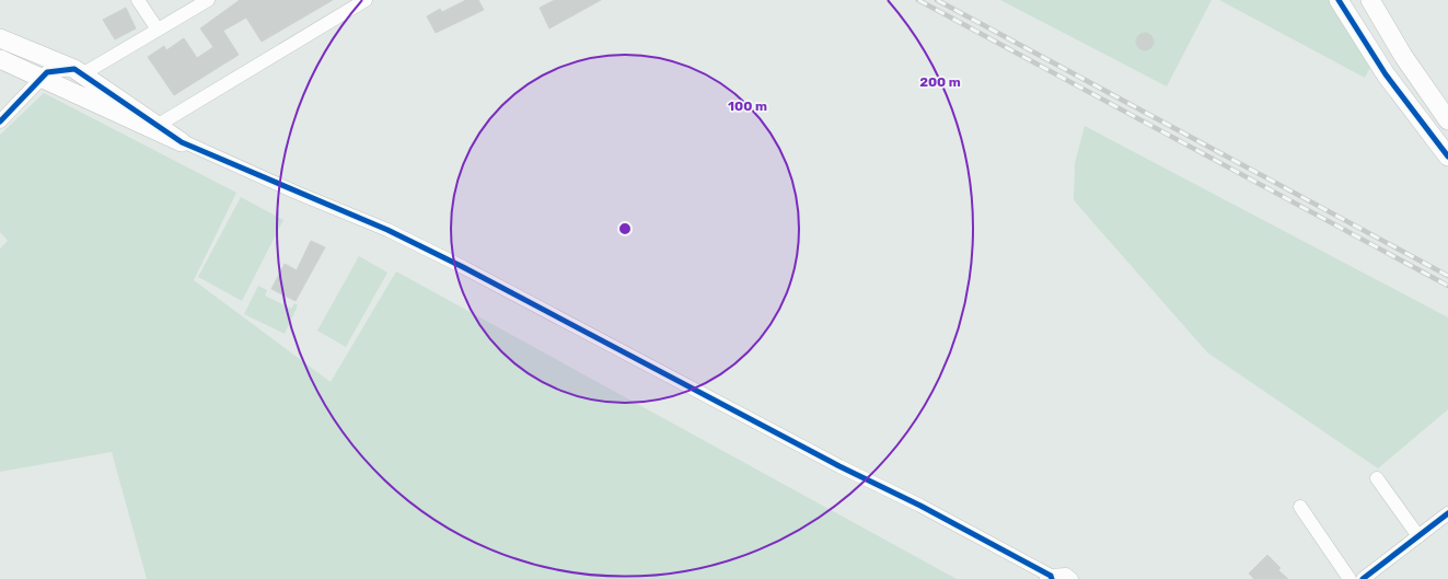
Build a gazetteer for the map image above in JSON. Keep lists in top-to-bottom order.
{
  "rings": ["200 m", "100 m"]
}
